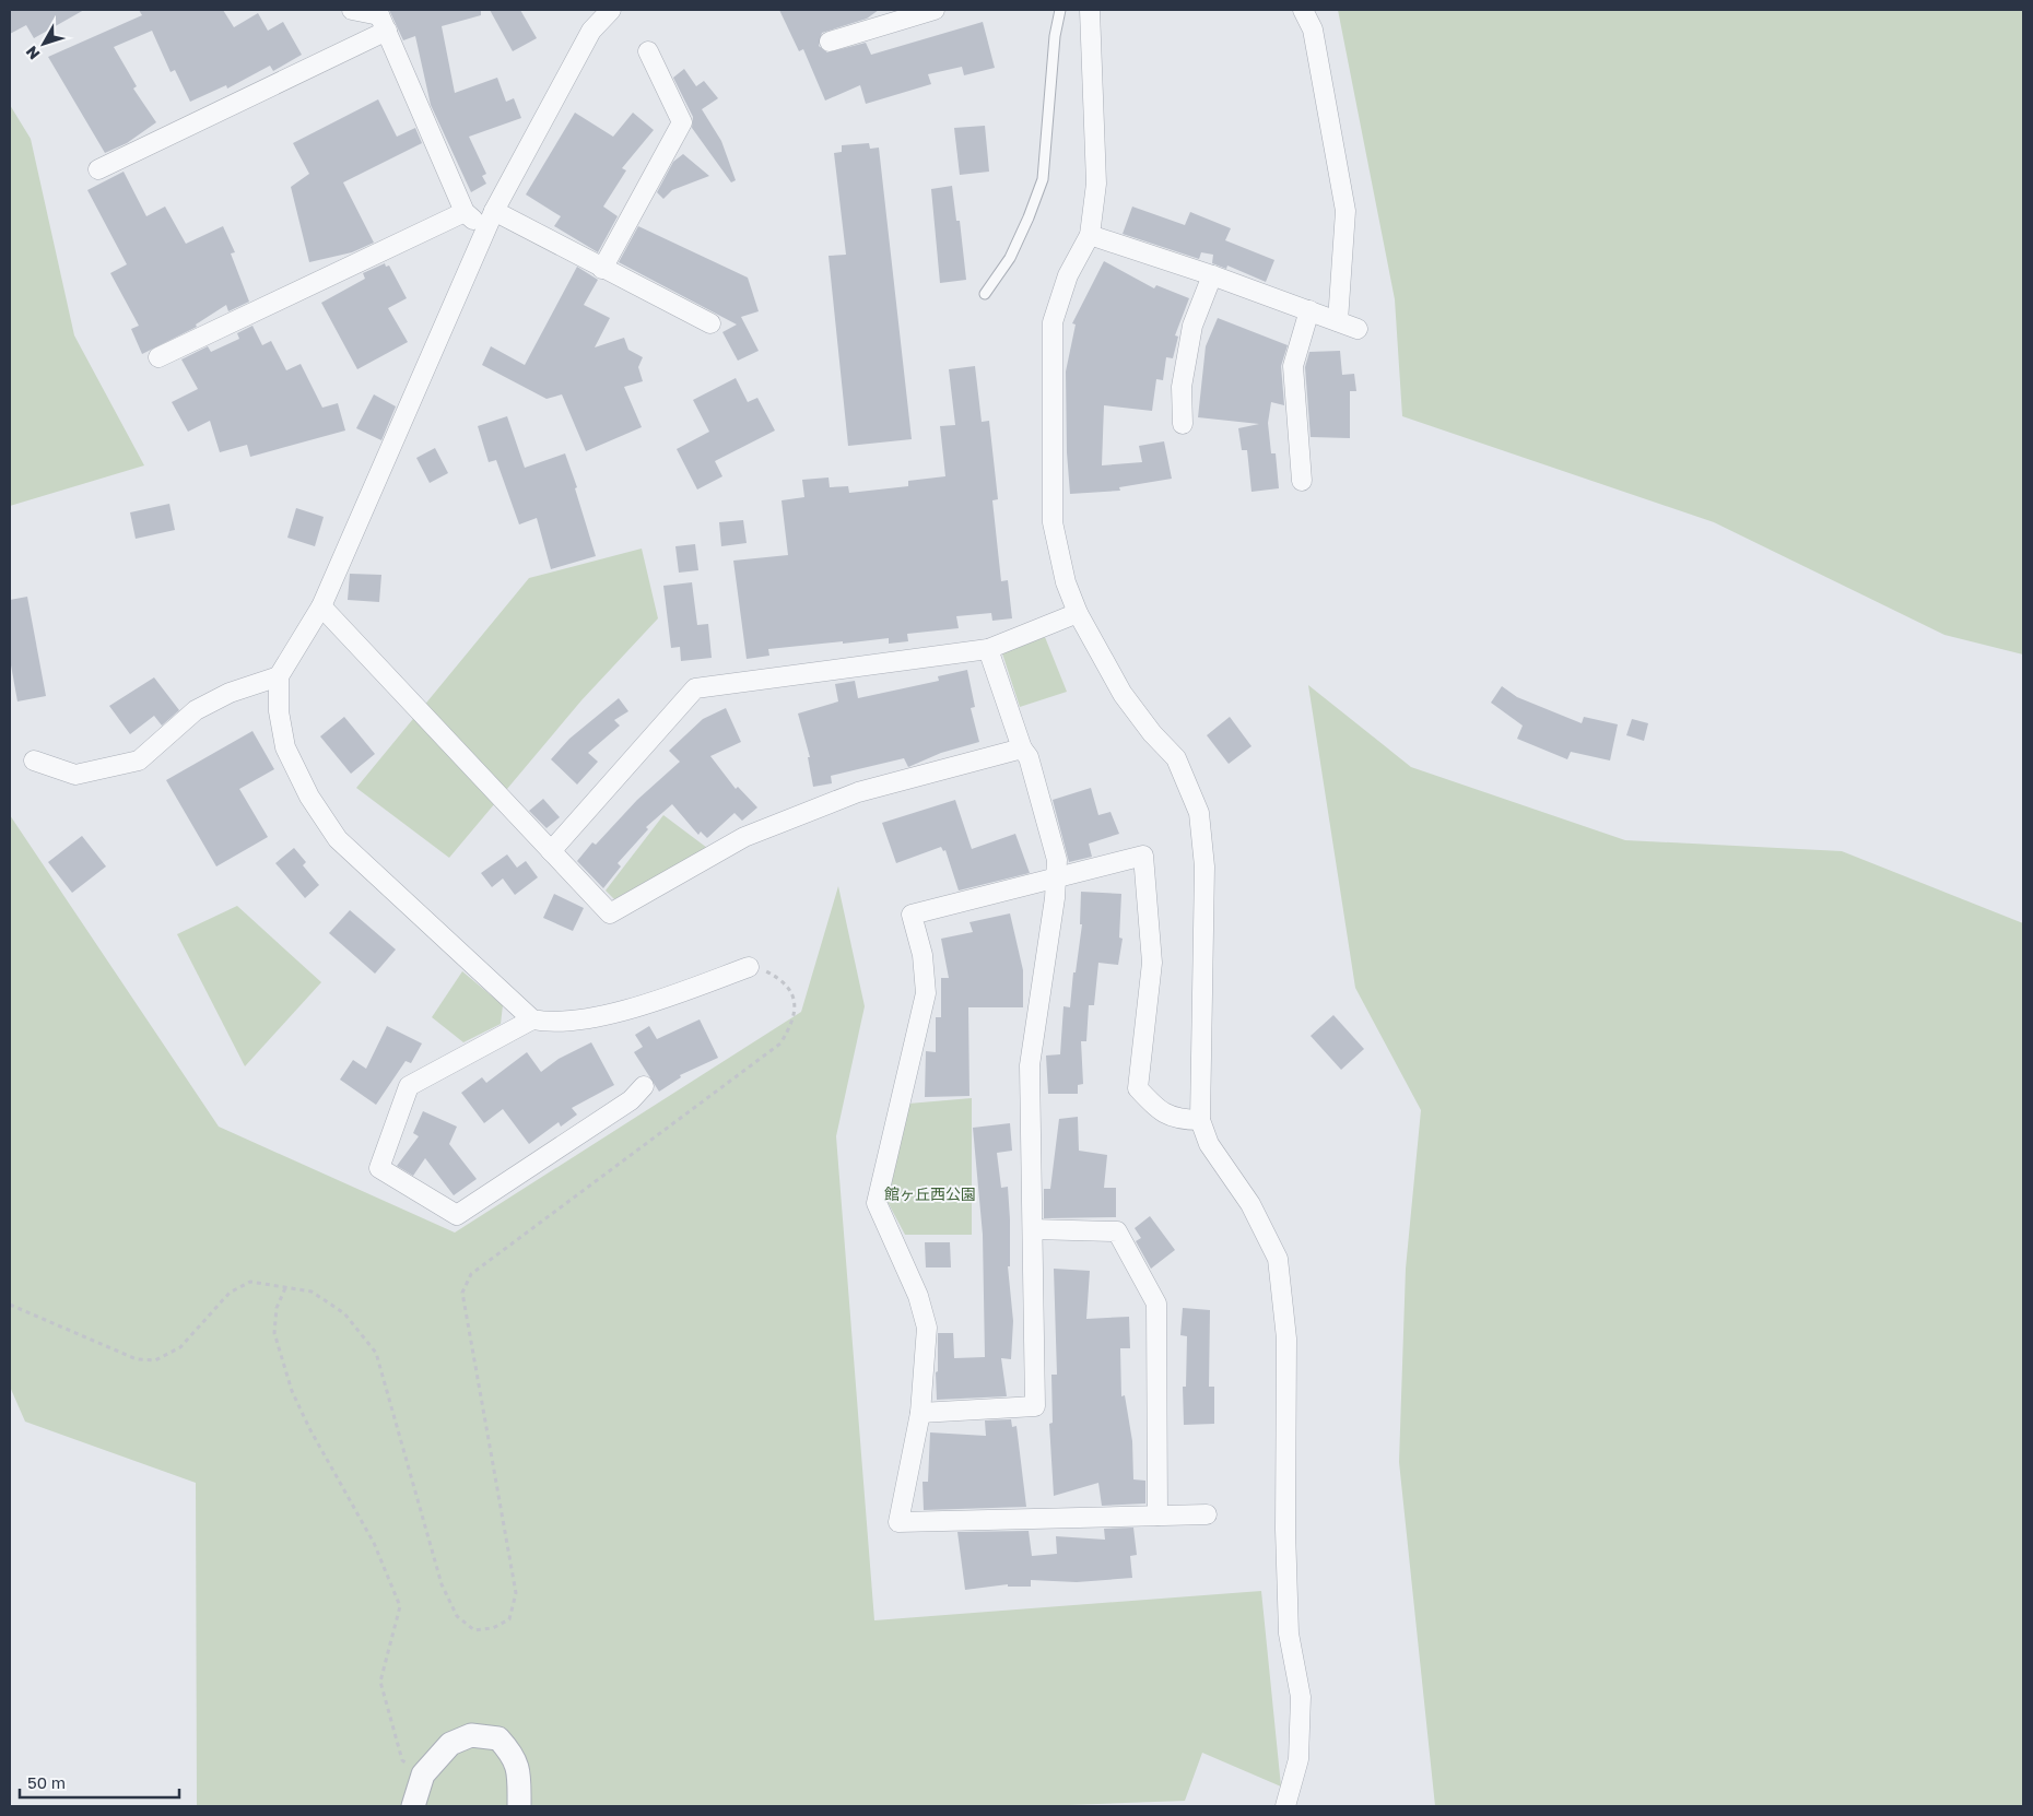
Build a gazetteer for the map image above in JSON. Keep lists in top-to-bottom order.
{
  "parks": ["館ヶ丘西公園"],
  "scale_bar": "50 m",
  "north": "bottom left"
}
